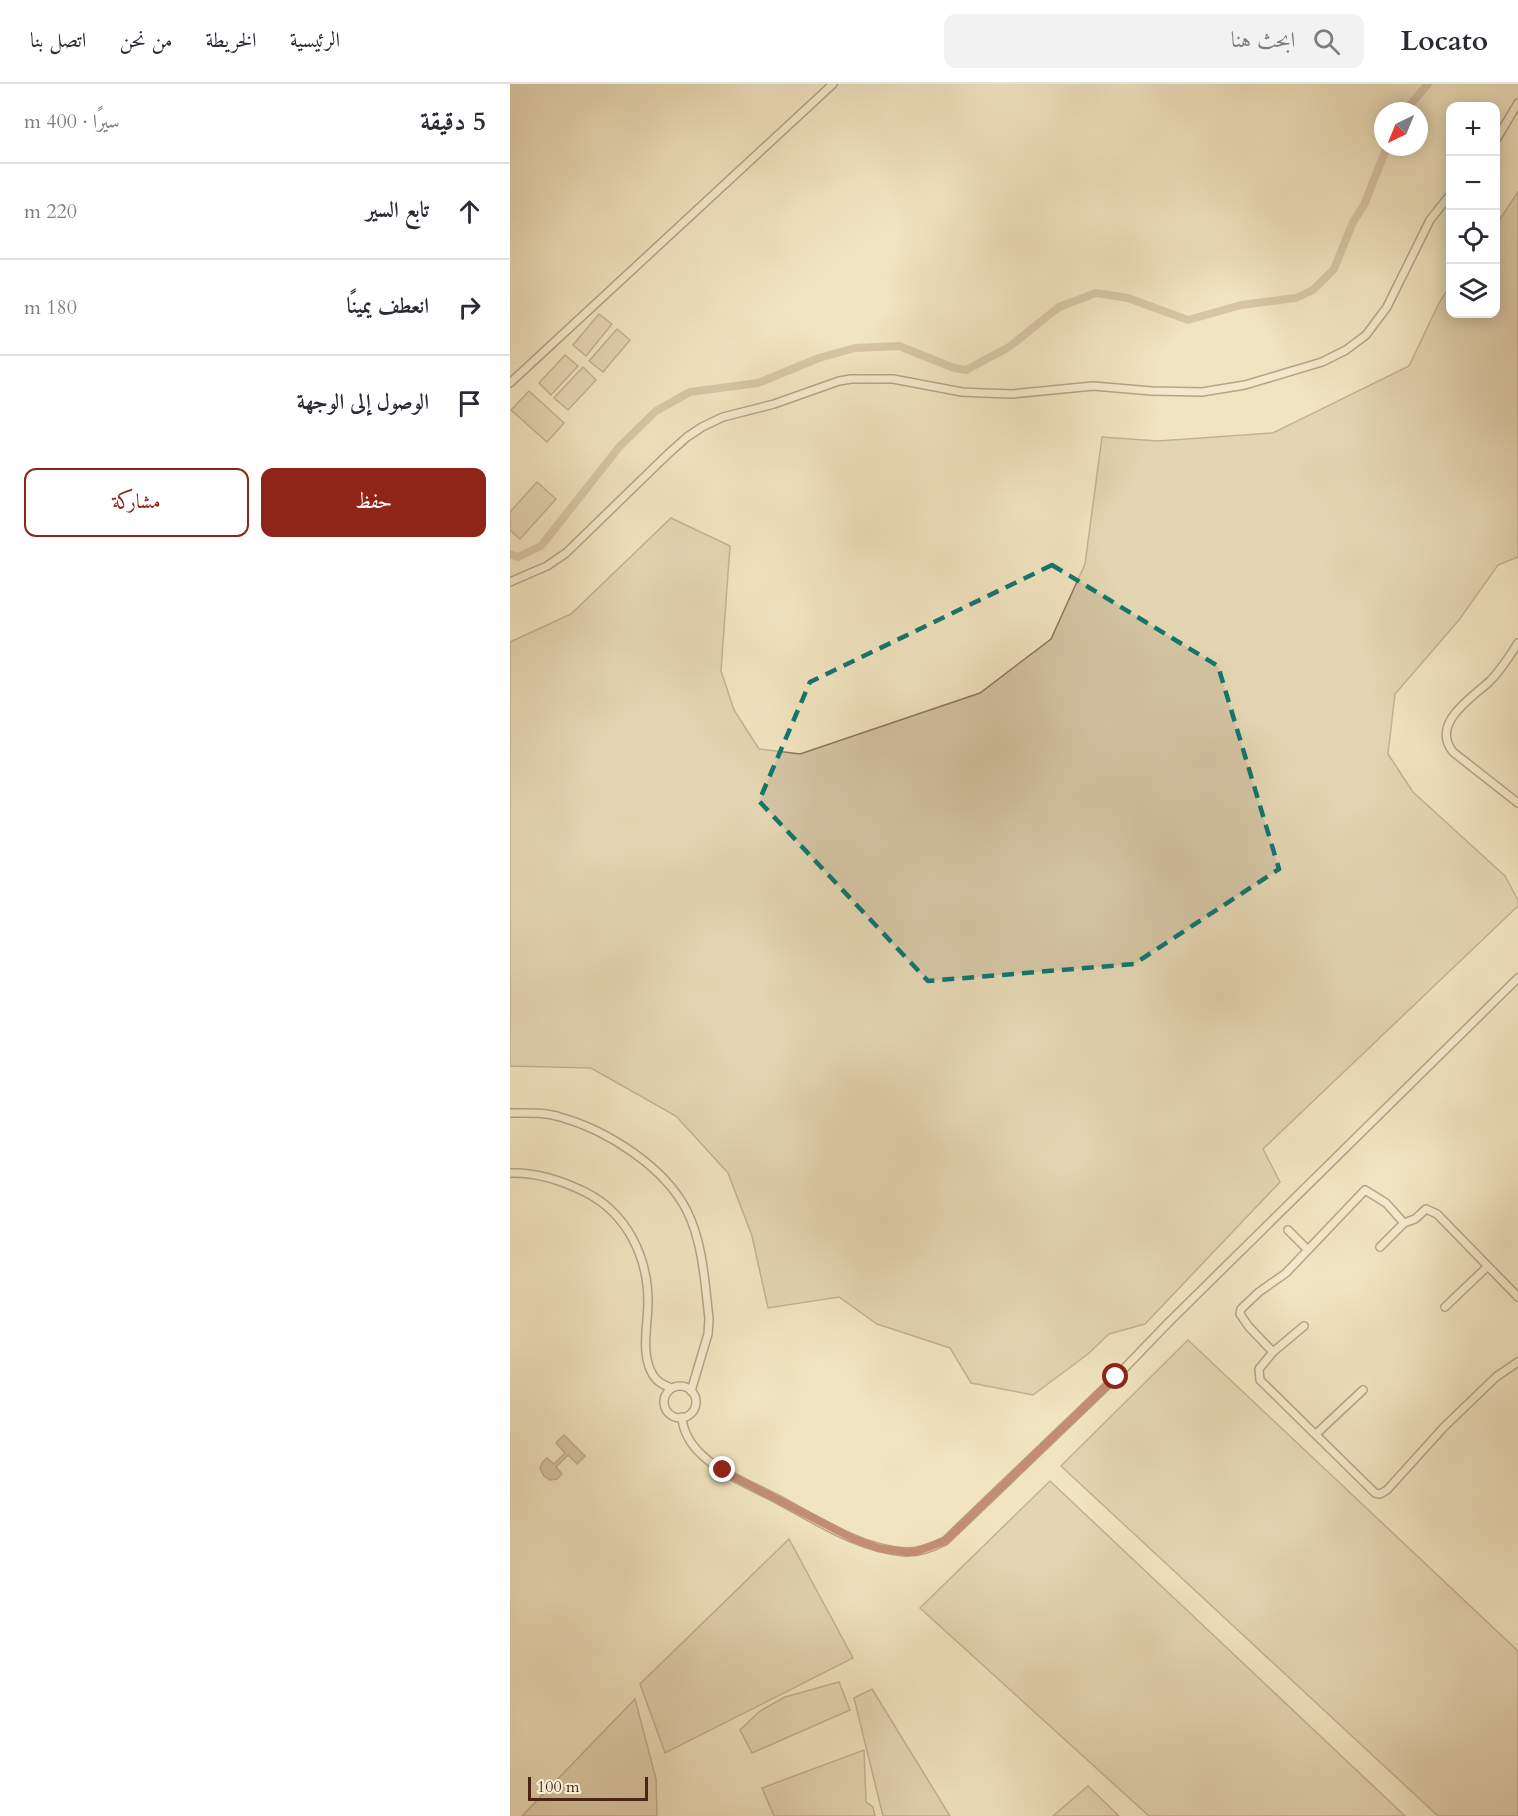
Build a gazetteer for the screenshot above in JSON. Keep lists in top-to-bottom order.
{
  "scale_bar": "100 m",
  "north": "bottom left",
  "page": {
    "header": "Locato",
    "search": "ابحث هنا",
    "nav": [
      "الرئيسية",
      "الخريطة",
      "من نحن",
      "اتصل بنا"
    ],
    "heading": ["5 دقيقة", "سيرًا · 400 m"],
    "map_buttons": ["+", "−"],
    "list": [
      ["تابع السير", "220 m"],
      ["انعطف يمينًا", "180 m"],
      "الوصول إلى الوجهة"
    ],
    "buttons": ["حفظ", "مشاركة"],
    "scale": "100 m"
  }
}
